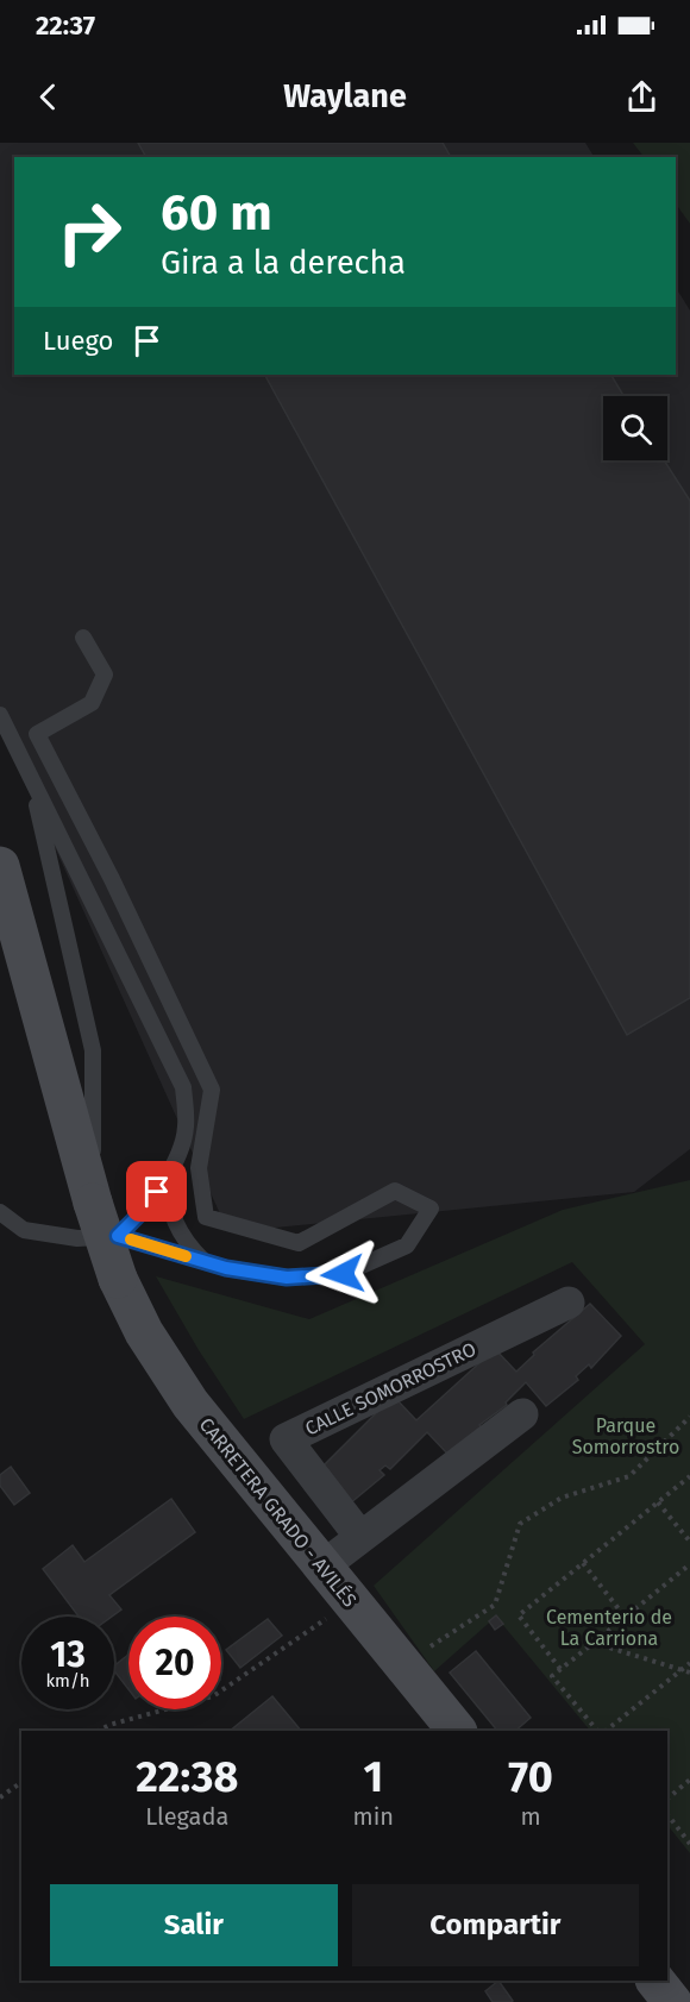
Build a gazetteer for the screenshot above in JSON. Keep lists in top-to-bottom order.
{
  "streets": {
    "main road": ["CARRETERA GRADO - AVILÉS"],
    "street": ["CALLE SOMORROSTRO"]
  },
  "parks": ["Parque Somorrostro", "Cementerio de La Carriona"],
  "page": {
    "status": "22:37",
    "header": "Waylane",
    "turn": ["60 m", "Gira a la derecha"],
    "then": "Luego",
    "speed": "13 km/h",
    "limit": "20",
    "eta": [
      "22:38",
      "Llegada",
      "1",
      "min",
      "70",
      "m"
    ],
    "buttons": ["Salir", "Compartir"]
  }
}
